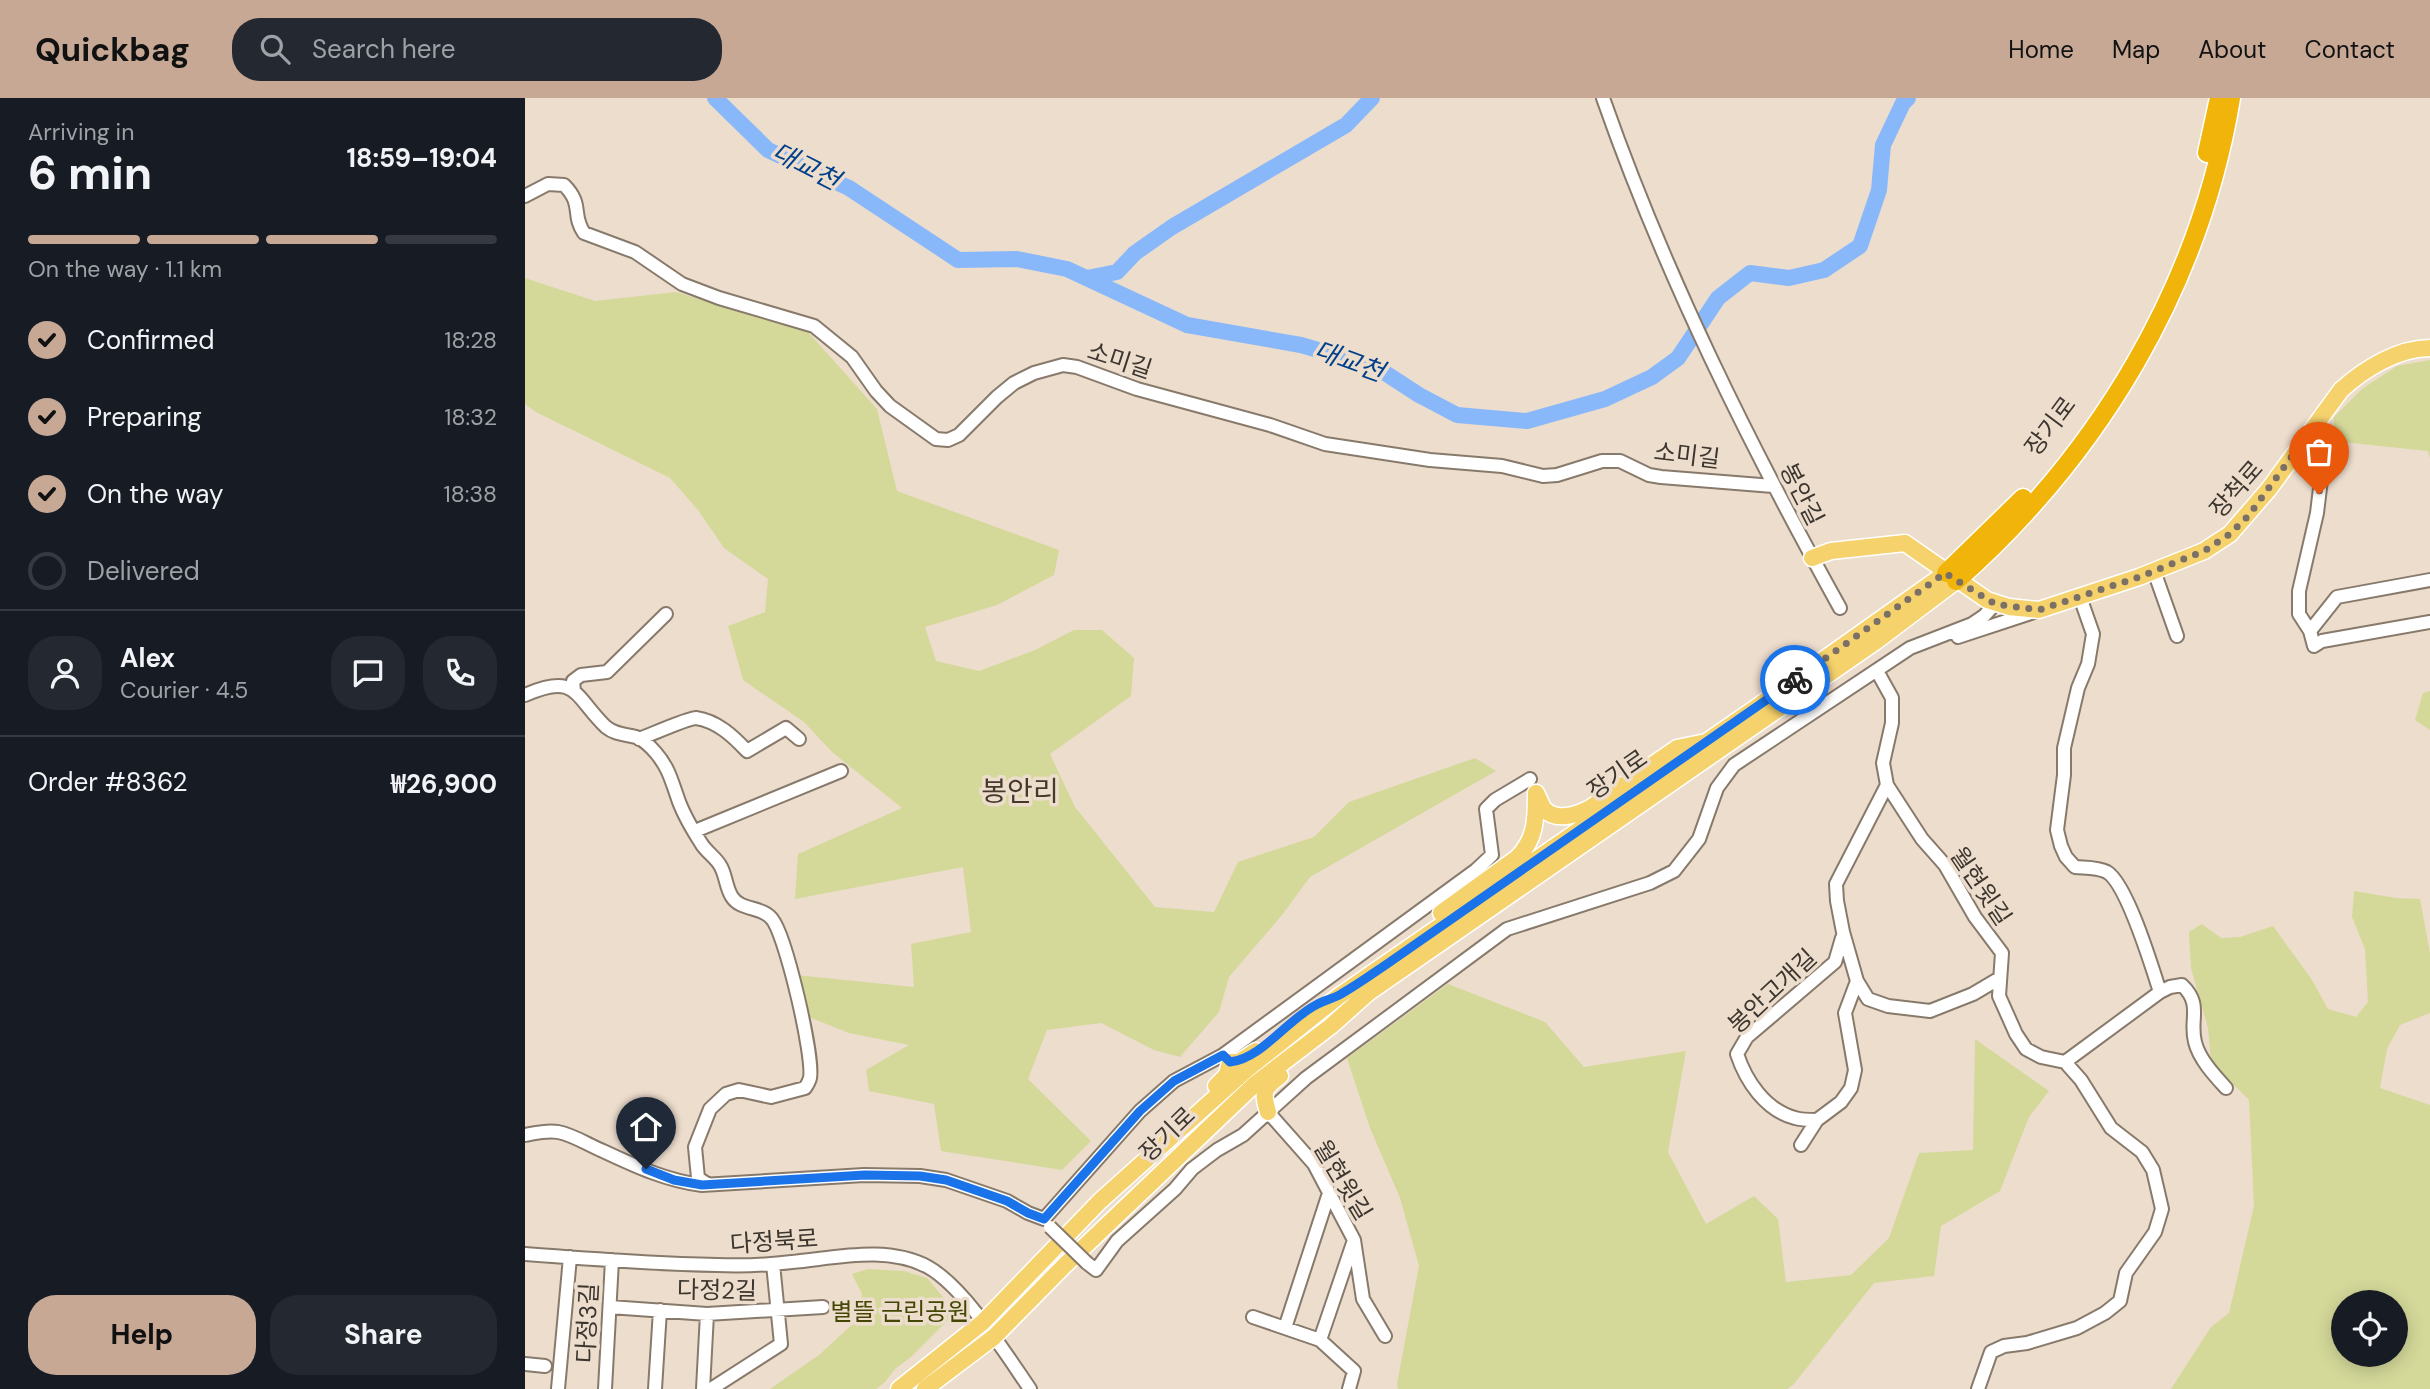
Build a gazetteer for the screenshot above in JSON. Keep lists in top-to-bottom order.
{
  "streets": {
    "highway": ["장기로"],
    "main road": ["장척로"],
    "street": [
      "소미길",
      "봉안길",
      "월현윗길",
      "봉안고개길",
      "다정북로",
      "다정2길",
      "다정3길"
    ]
  },
  "crossings": [
    ["소미길", "봉안길"],
    ["장기로", "다정북로"],
    ["월현윗길", "봉안고개길"],
    ["다정북로", "다정3길"],
    ["다정2길", "다정3길"]
  ],
  "districts": ["봉안리"],
  "water": ["대교천"],
  "parks": ["별뜰 근린공원"],
  "page": {
    "header": "Quickbag",
    "search": "Search here",
    "nav": [
      "Home",
      "Map",
      "About",
      "Contact"
    ],
    "heading": ["6 min", "Arriving in", "18:59–19:04"],
    "panel": [
      "Alex",
      "Courier · 4.5",
      "Order #8362",
      "₩26,900"
    ],
    "bar": "On the way · 1.1 km",
    "list": [
      ["Confirmed", "18:28"],
      ["Preparing", "18:32"],
      ["On the way", "18:38"],
      "Delivered"
    ],
    "buttons": ["Help", "Share"]
  }
}
